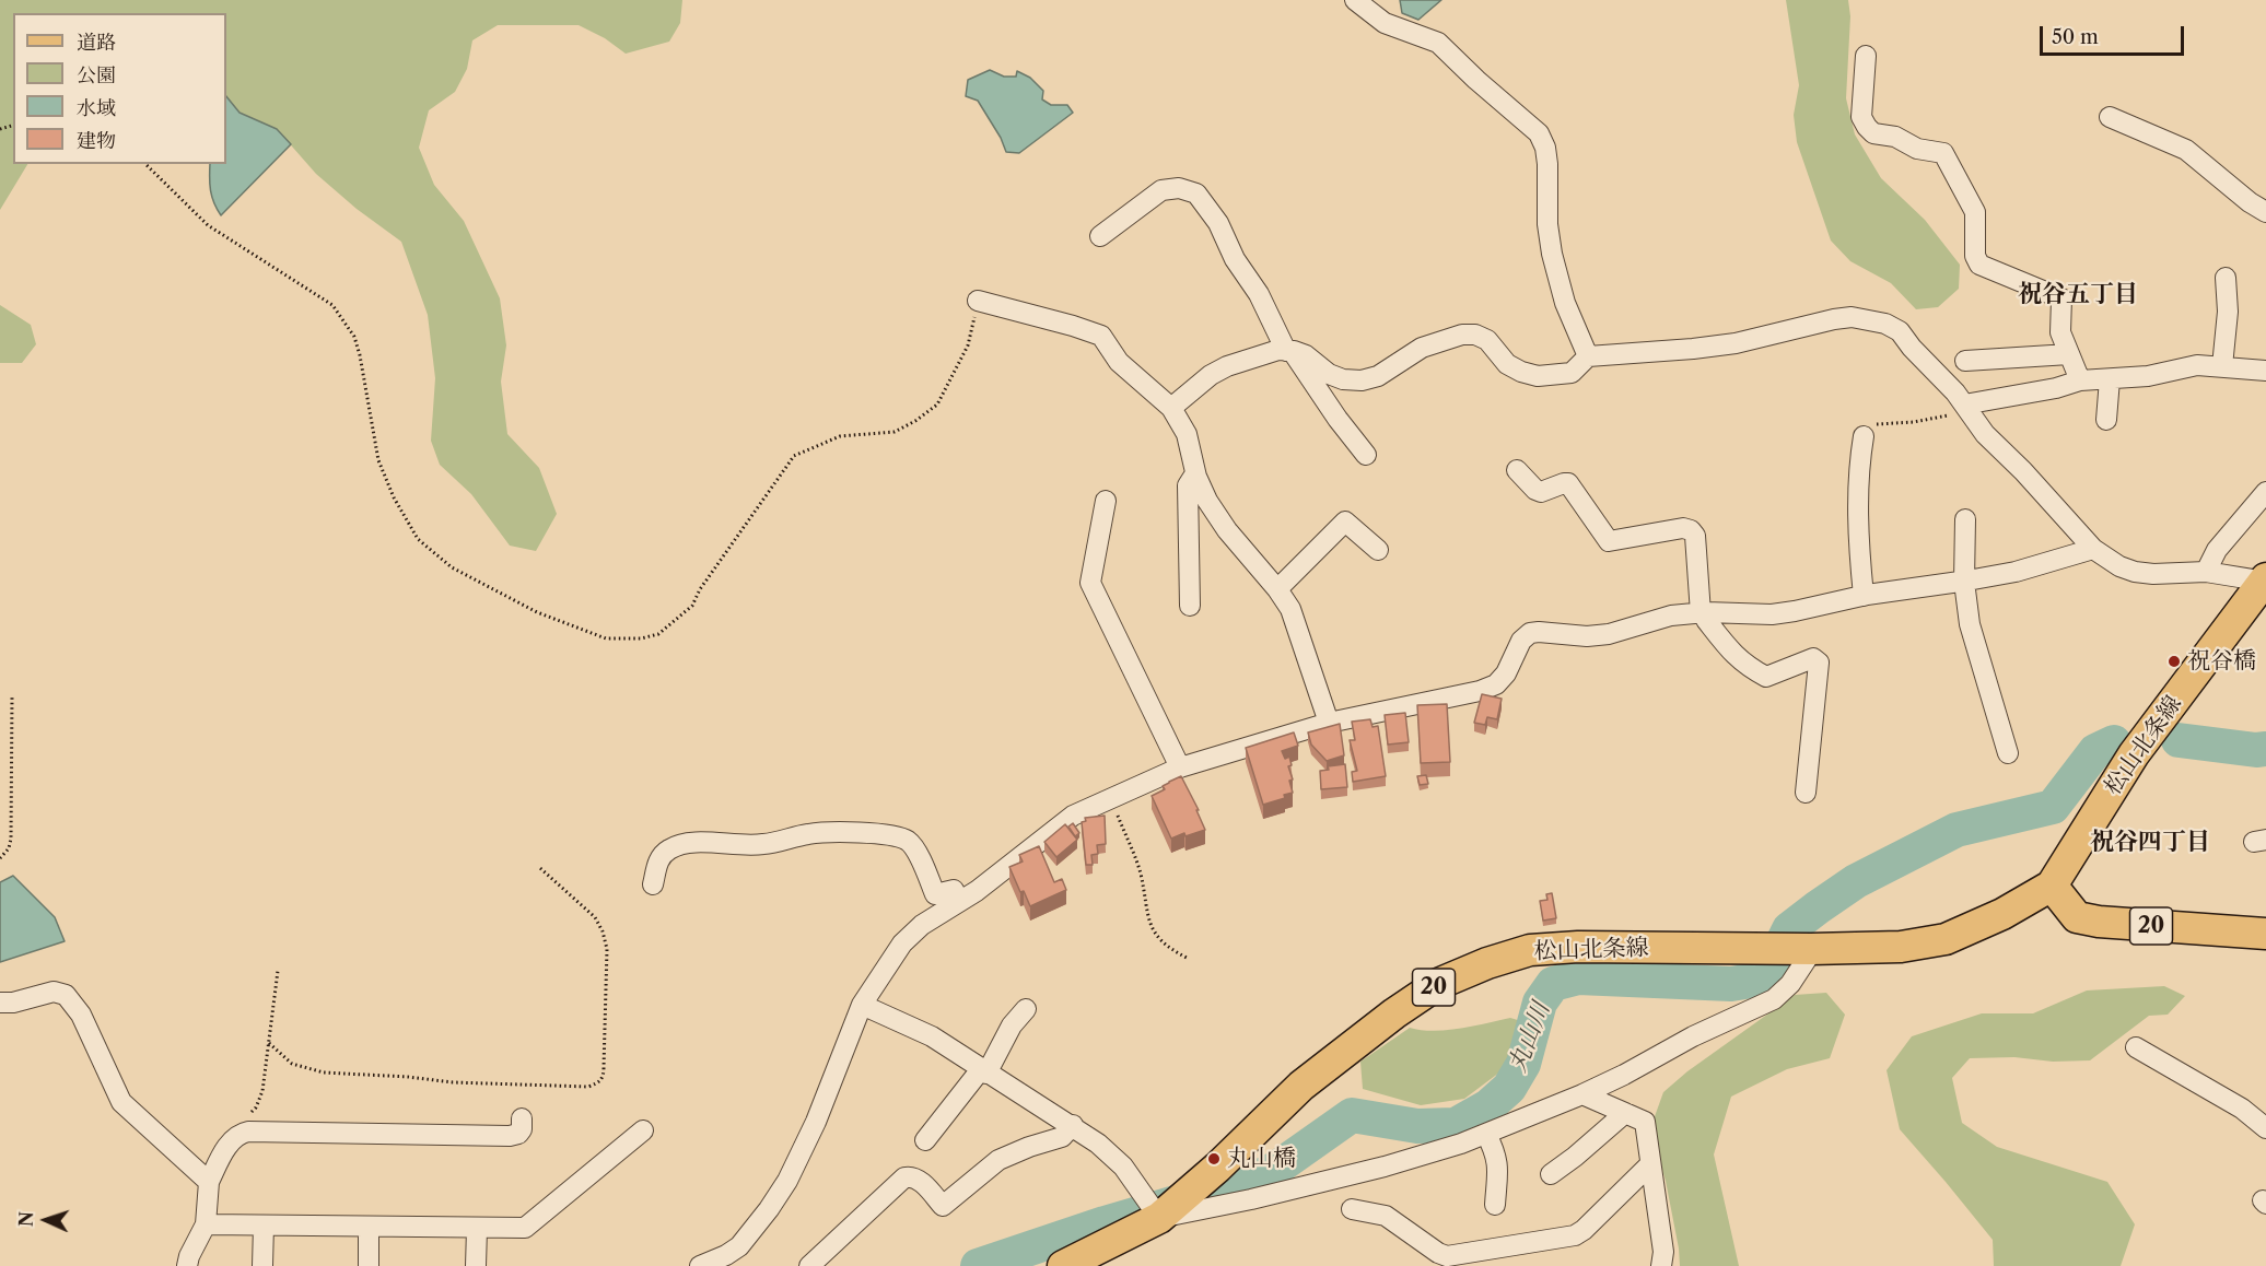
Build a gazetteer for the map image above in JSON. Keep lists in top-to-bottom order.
{
  "streets": {
    "main road": ["松山北条線", "20"]
  },
  "crossings": [
    ["松山北条線", "20"]
  ],
  "districts": ["祝谷五丁目", "祝谷四丁目"],
  "water": ["丸山川"],
  "places": ["祝谷橋", "丸山橋"],
  "legend": [
    "道路",
    "公園",
    "水域",
    "建物"
  ],
  "scale_bar": "50 m",
  "north": "left"
}
